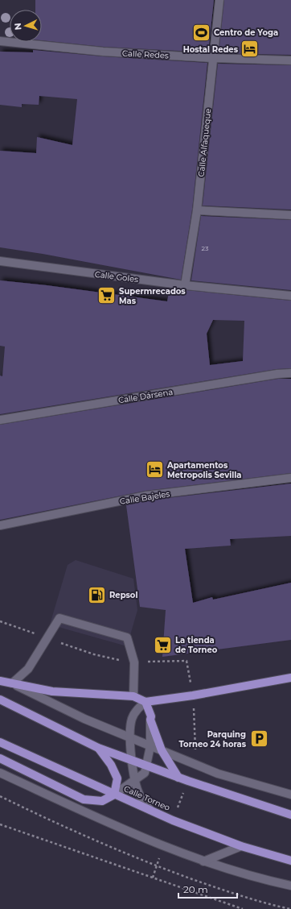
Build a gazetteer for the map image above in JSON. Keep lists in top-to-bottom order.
{
  "streets": {
    "main road": ["Calle Torneo"],
    "street": [
      "Calle Redes",
      "Calle Alfaqueque",
      "Calle Goles",
      "Calle Dársena",
      "Calle Bajeles"
    ]
  },
  "crossings": [
    ["Calle Redes", "Calle Alfaqueque"],
    ["Calle Alfaqueque", "Calle Goles"]
  ],
  "places": {
    "sports": ["Centro de Yoga"],
    "hotel": ["Hostal Redes", "Apartamentos Metropolis Sevilla"],
    "supermarket": ["Supermrecados Mas", "La tienda de Torneo"],
    "fuel station": ["Repsol"],
    "parking": ["Parquing Torneo 24 horas"]
  },
  "house_numbers": ["23"],
  "scale_bar": "20 m",
  "north": "left"
}
